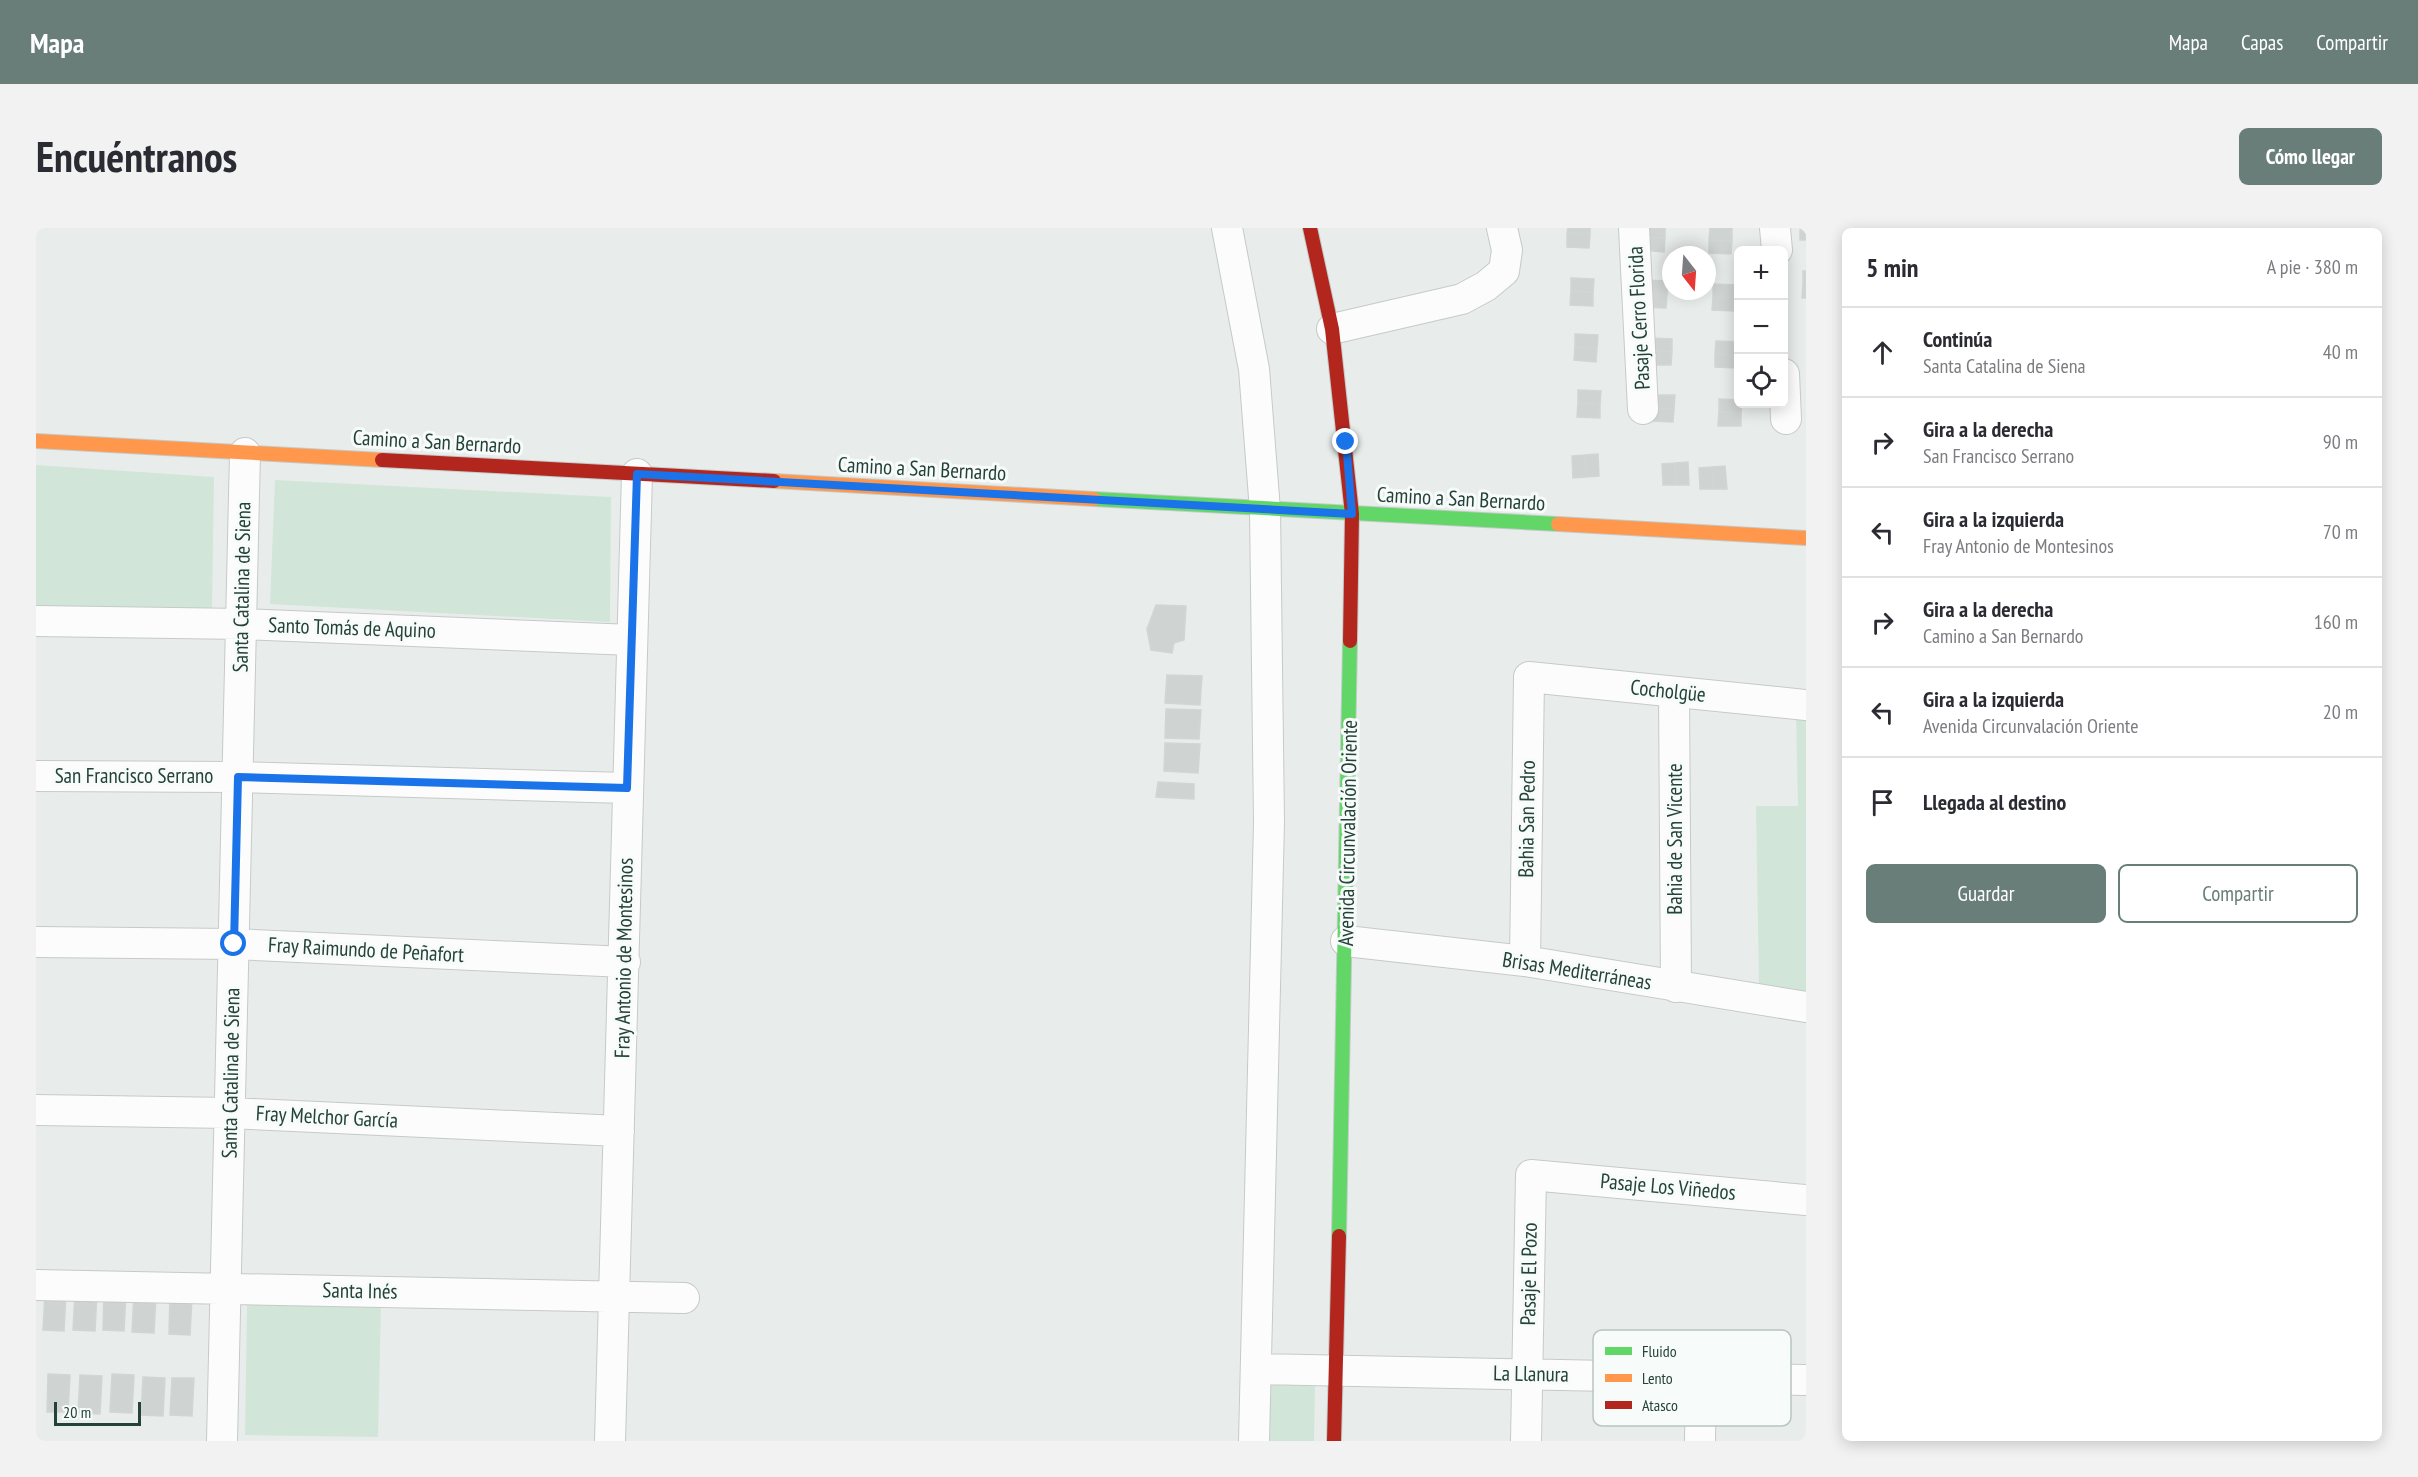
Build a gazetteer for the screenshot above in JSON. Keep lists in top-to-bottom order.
{
  "streets": {
    "street": [
      "Pasaje Cerro Florida",
      "Camino a San Bernardo",
      "Santa Catalina de Siena",
      "Santo Tomás de Aquino",
      "Cocholgüe",
      "San Francisco Serrano",
      "Bahia San Pedro",
      "Avenida Circunvalación Oriente",
      "Bahia de San Vicente",
      "Fray Raimundo de Peñafort",
      "Fray Antonio de Montesinos",
      "Brisas Mediterráneas",
      "Fray Melchor García",
      "Pasaje Los Viñedos",
      "Pasaje El Pozo",
      "Santa Inés",
      "La Llanura"
    ]
  },
  "crossings": [
    ["Camino a San Bernardo", "Santa Catalina de Siena"],
    ["Camino a San Bernardo", "Avenida Circunvalación Oriente"],
    ["Camino a San Bernardo", "Fray Antonio de Montesinos"],
    ["Santa Catalina de Siena", "Santo Tomás de Aquino"],
    ["Santa Catalina de Siena", "San Francisco Serrano"],
    ["Santa Catalina de Siena", "Fray Raimundo de Peñafort"],
    ["Santa Catalina de Siena", "Fray Melchor García"],
    ["Santa Catalina de Siena", "Santa Inés"],
    ["Santo Tomás de Aquino", "Fray Antonio de Montesinos"],
    ["Cocholgüe", "Bahia San Pedro"],
    ["Cocholgüe", "Bahia de San Vicente"],
    ["San Francisco Serrano", "Fray Antonio de Montesinos"],
    ["Bahia San Pedro", "Brisas Mediterráneas"],
    ["Avenida Circunvalación Oriente", "Brisas Mediterráneas"],
    ["Avenida Circunvalación Oriente", "La Llanura"],
    ["Bahia de San Vicente", "Brisas Mediterráneas"],
    ["Fray Raimundo de Peñafort", "Fray Antonio de Montesinos"],
    ["Fray Antonio de Montesinos", "Fray Melchor García"],
    ["Fray Antonio de Montesinos", "Santa Inés"],
    ["Pasaje Los Viñedos", "Pasaje El Pozo"],
    ["Pasaje El Pozo", "La Llanura"]
  ],
  "legend": ["Fluido", "Lento", "Atasco"],
  "scale_bar": "20 m",
  "north": "bottom",
  "page": {
    "header": "Mapa",
    "nav": ["Mapa", "Capas", "Compartir"],
    "buttons": [
      "Cómo llegar",
      ["Guardar", "Compartir"]
    ],
    "title": "Encuéntranos",
    "heading": ["5 min", "A pie · 380 m"],
    "map_buttons": ["+", "−"],
    "list": [
      ["Continúa", "Santa Catalina de Siena", "40 m"],
      ["Gira a la derecha", "San Francisco Serrano", "90 m"],
      ["Gira a la izquierda", "Fray Antonio de Montesinos", "70 m"],
      ["Gira a la derecha", "Camino a San Bernardo", "160 m"],
      ["Gira a la izquierda", "Avenida Circunvalación Oriente", "20 m"],
      "Llegada al destino"
    ],
    "scale": "20 m"
  }
}
